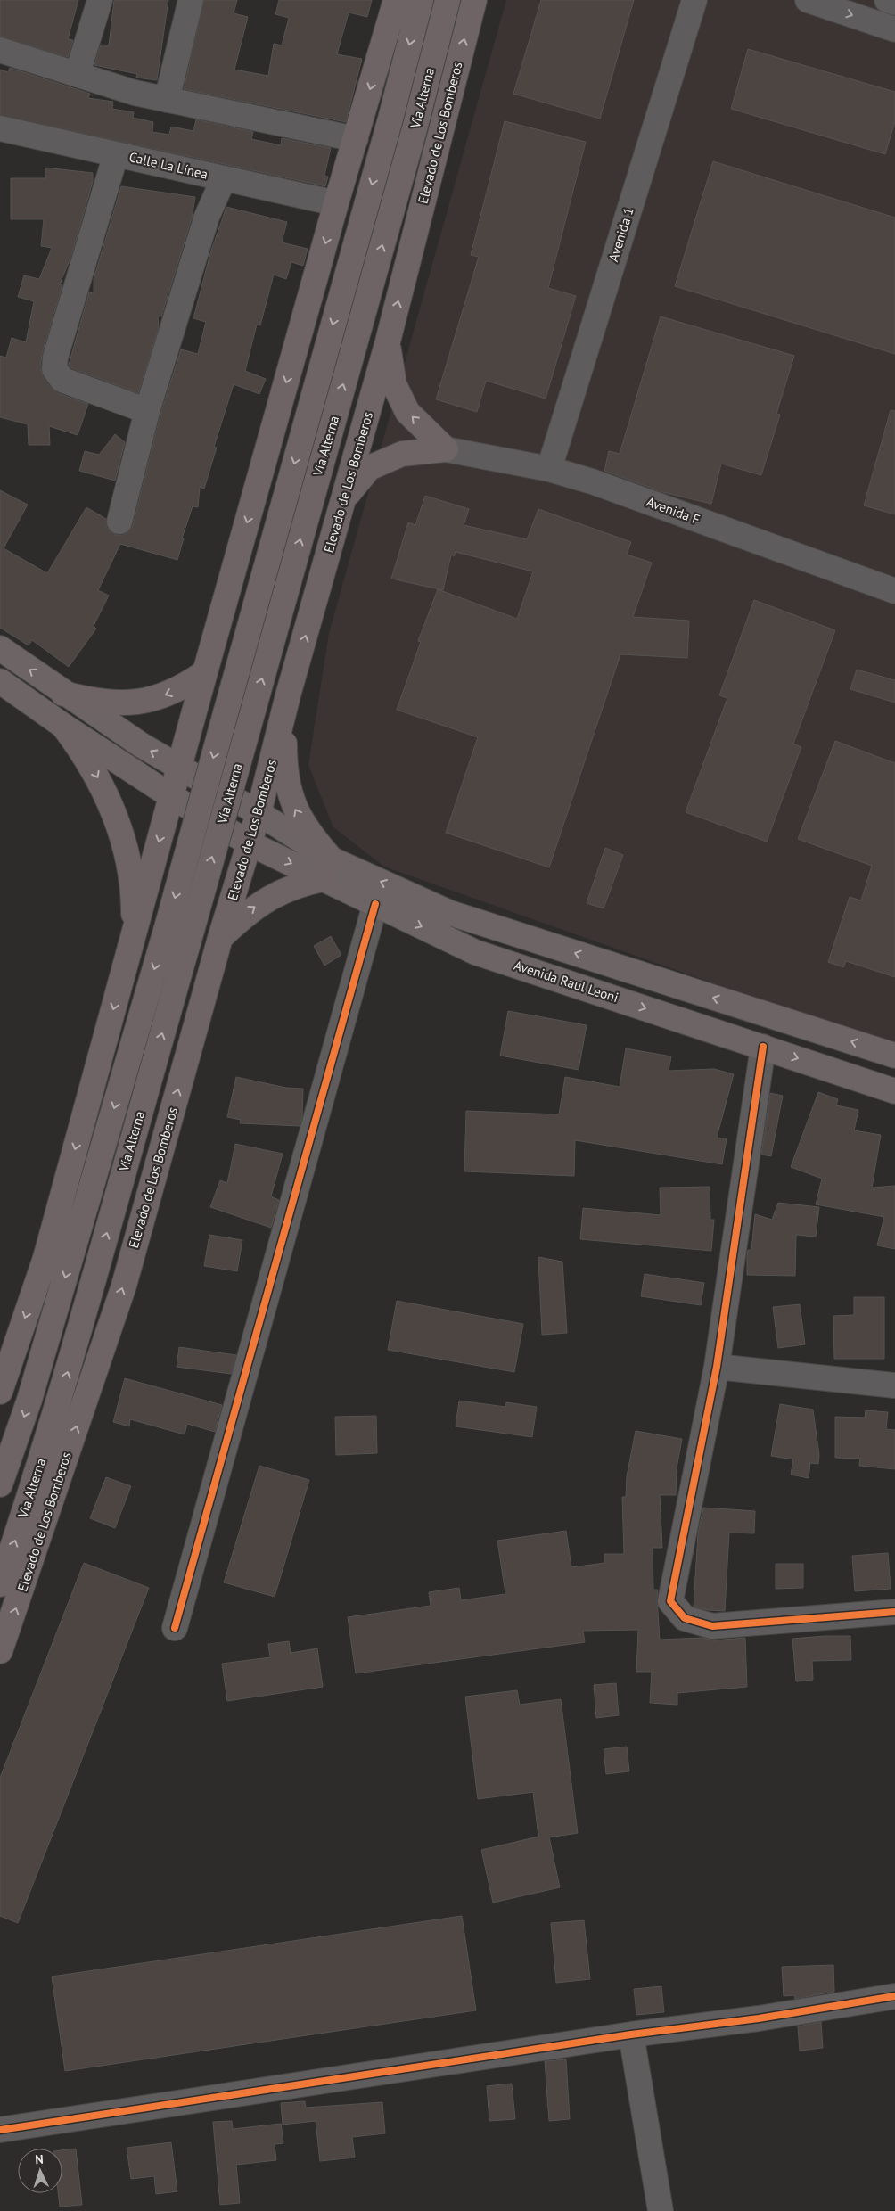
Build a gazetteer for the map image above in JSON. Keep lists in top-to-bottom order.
{
  "streets": {
    "highway": ["Vía Alterna", "Elevado de Los Bomberos"],
    "main road": ["Avenida Raul Leoni"],
    "street": ["Calle La Línea", "Avenida 1", "Avenida F"]
  },
  "crossings": [
    ["Elevado de Los Bomberos", "Avenida Raul Leoni"],
    ["Avenida 1", "Avenida F"]
  ],
  "north": "top"
}
